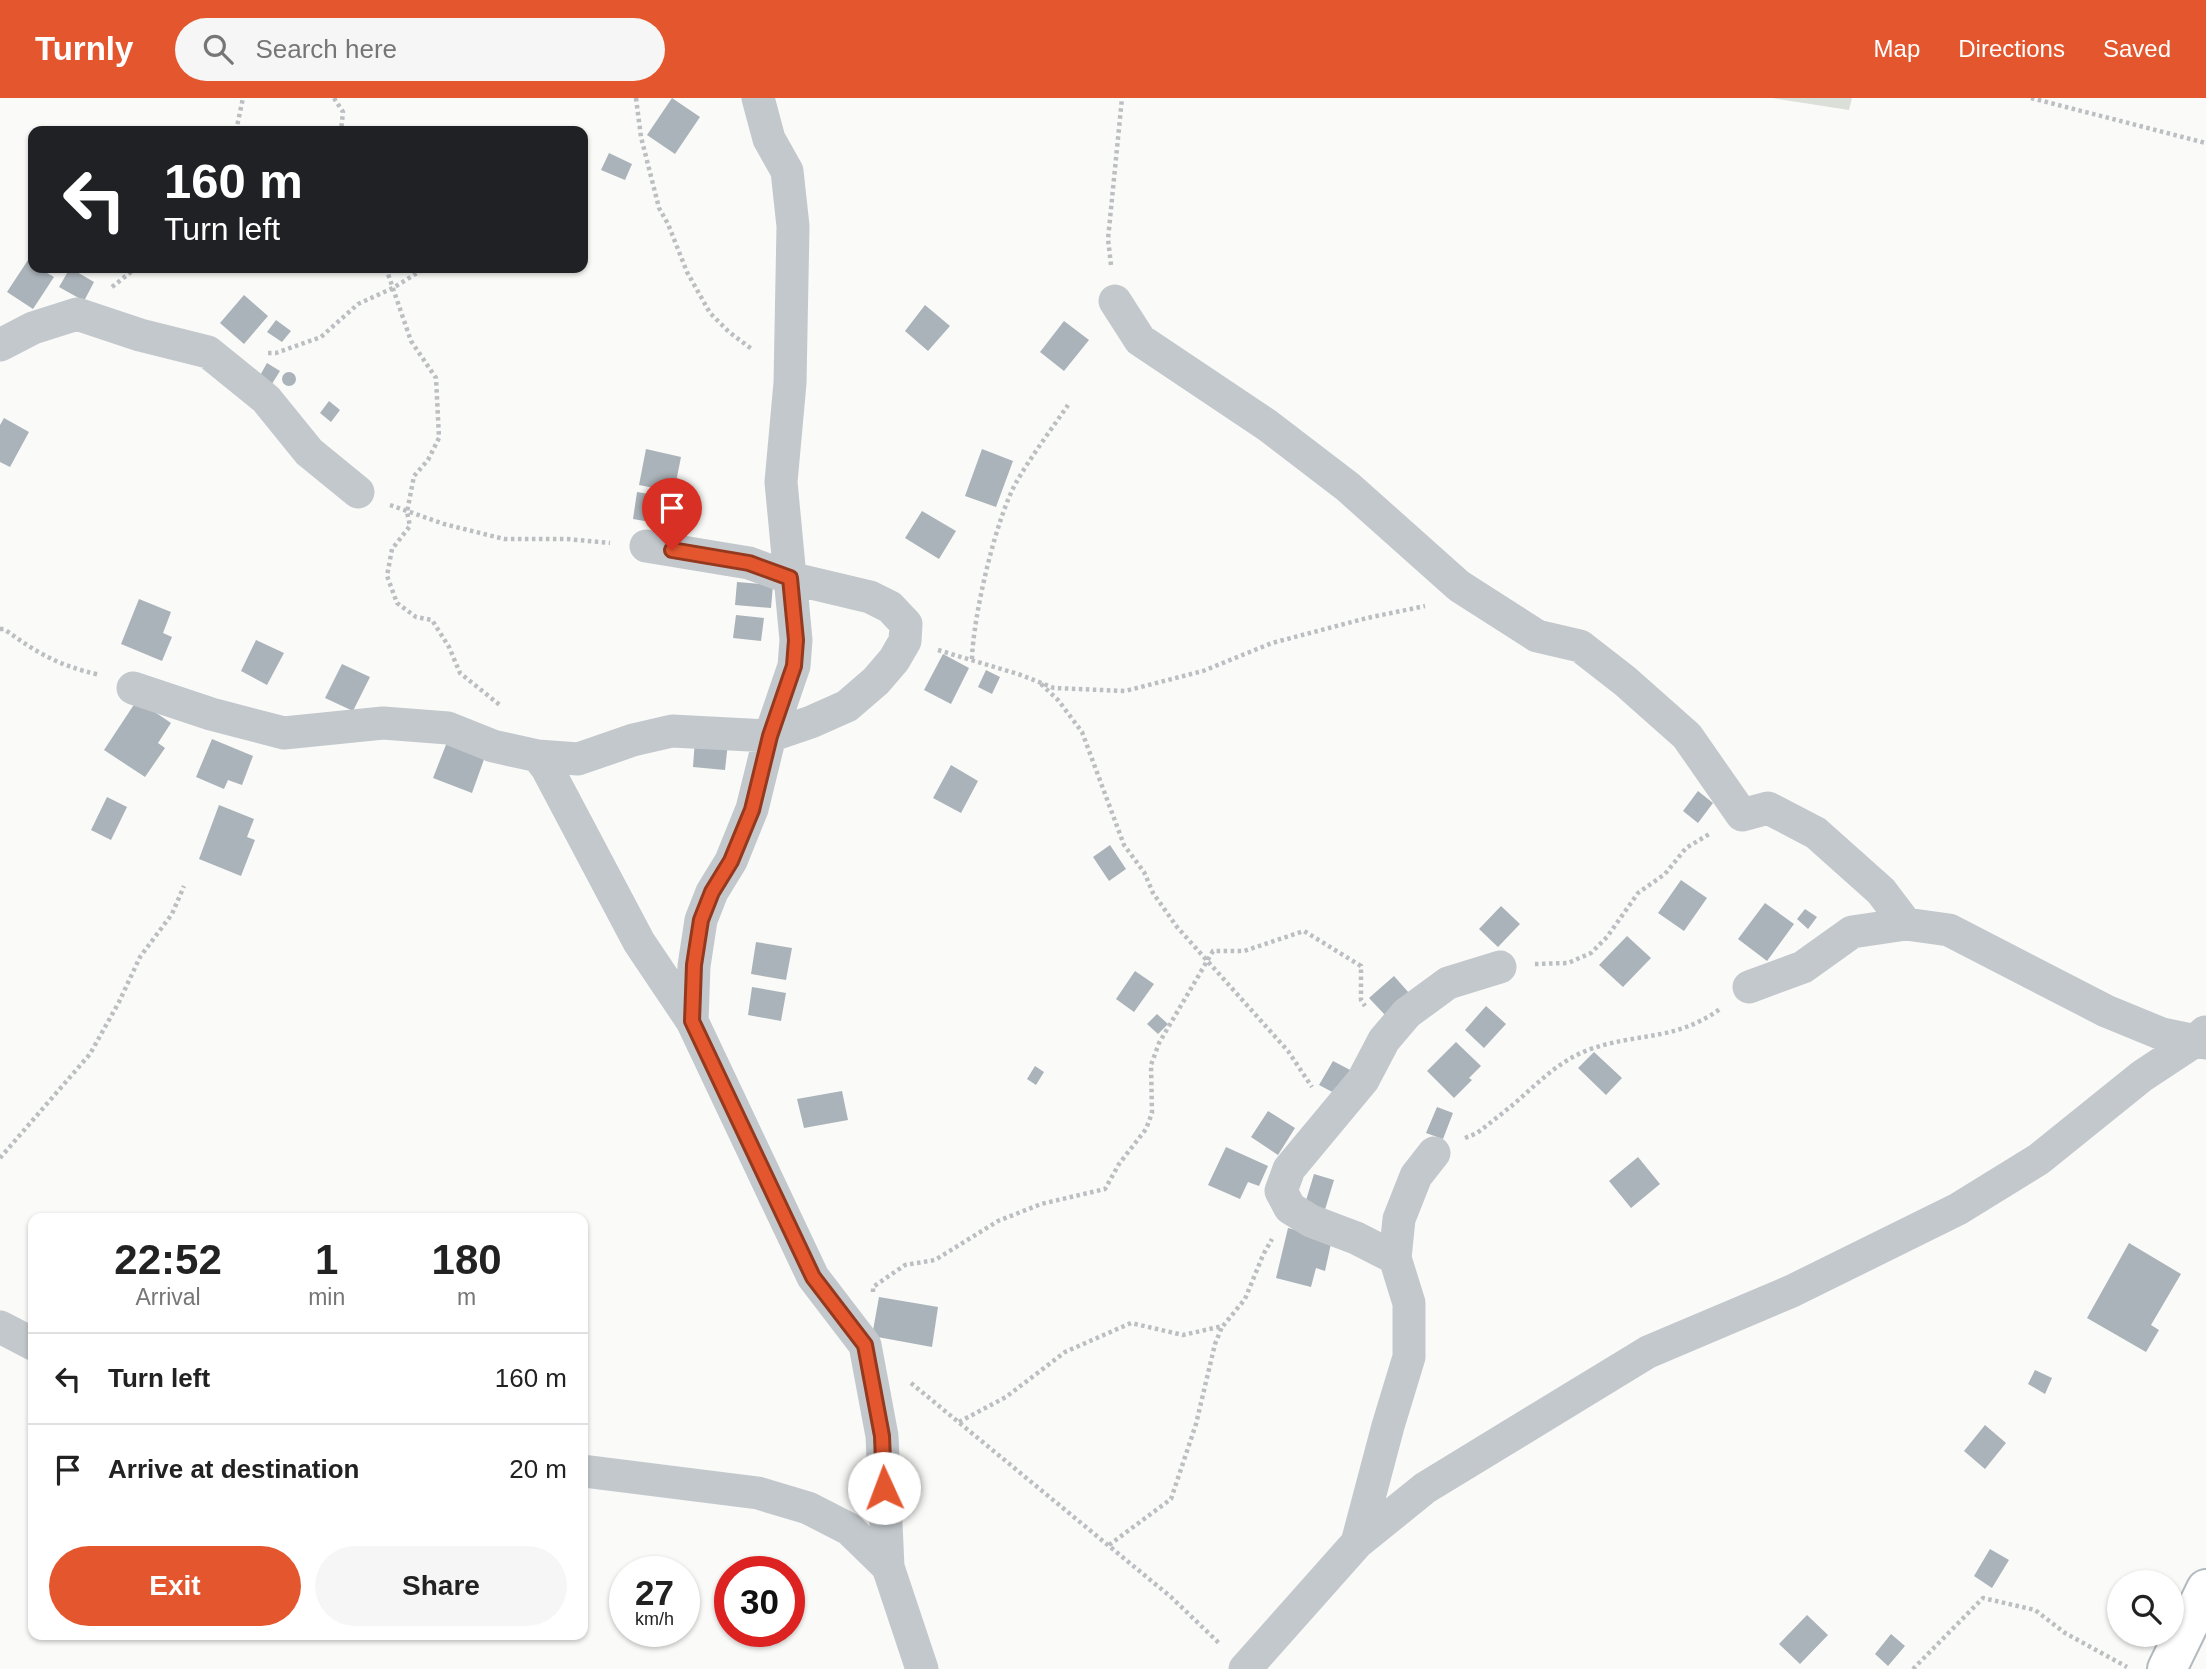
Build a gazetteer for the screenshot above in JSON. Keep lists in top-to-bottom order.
{
  "page": {
    "header": "Turnly",
    "search": "Search here",
    "nav": ["Map", "Directions", "Saved"],
    "turn": ["160 m", "Turn left"],
    "eta": [
      "22:52",
      "Arrival",
      "1",
      "min",
      "180",
      "m"
    ],
    "list": [
      {
        "name": "Turn left",
        "value": "160 m"
      },
      {
        "name": "Arrive at destination",
        "value": "20 m"
      }
    ],
    "buttons": ["Exit", "Share"],
    "speed": "27 km/h",
    "limit": "30"
  }
}
